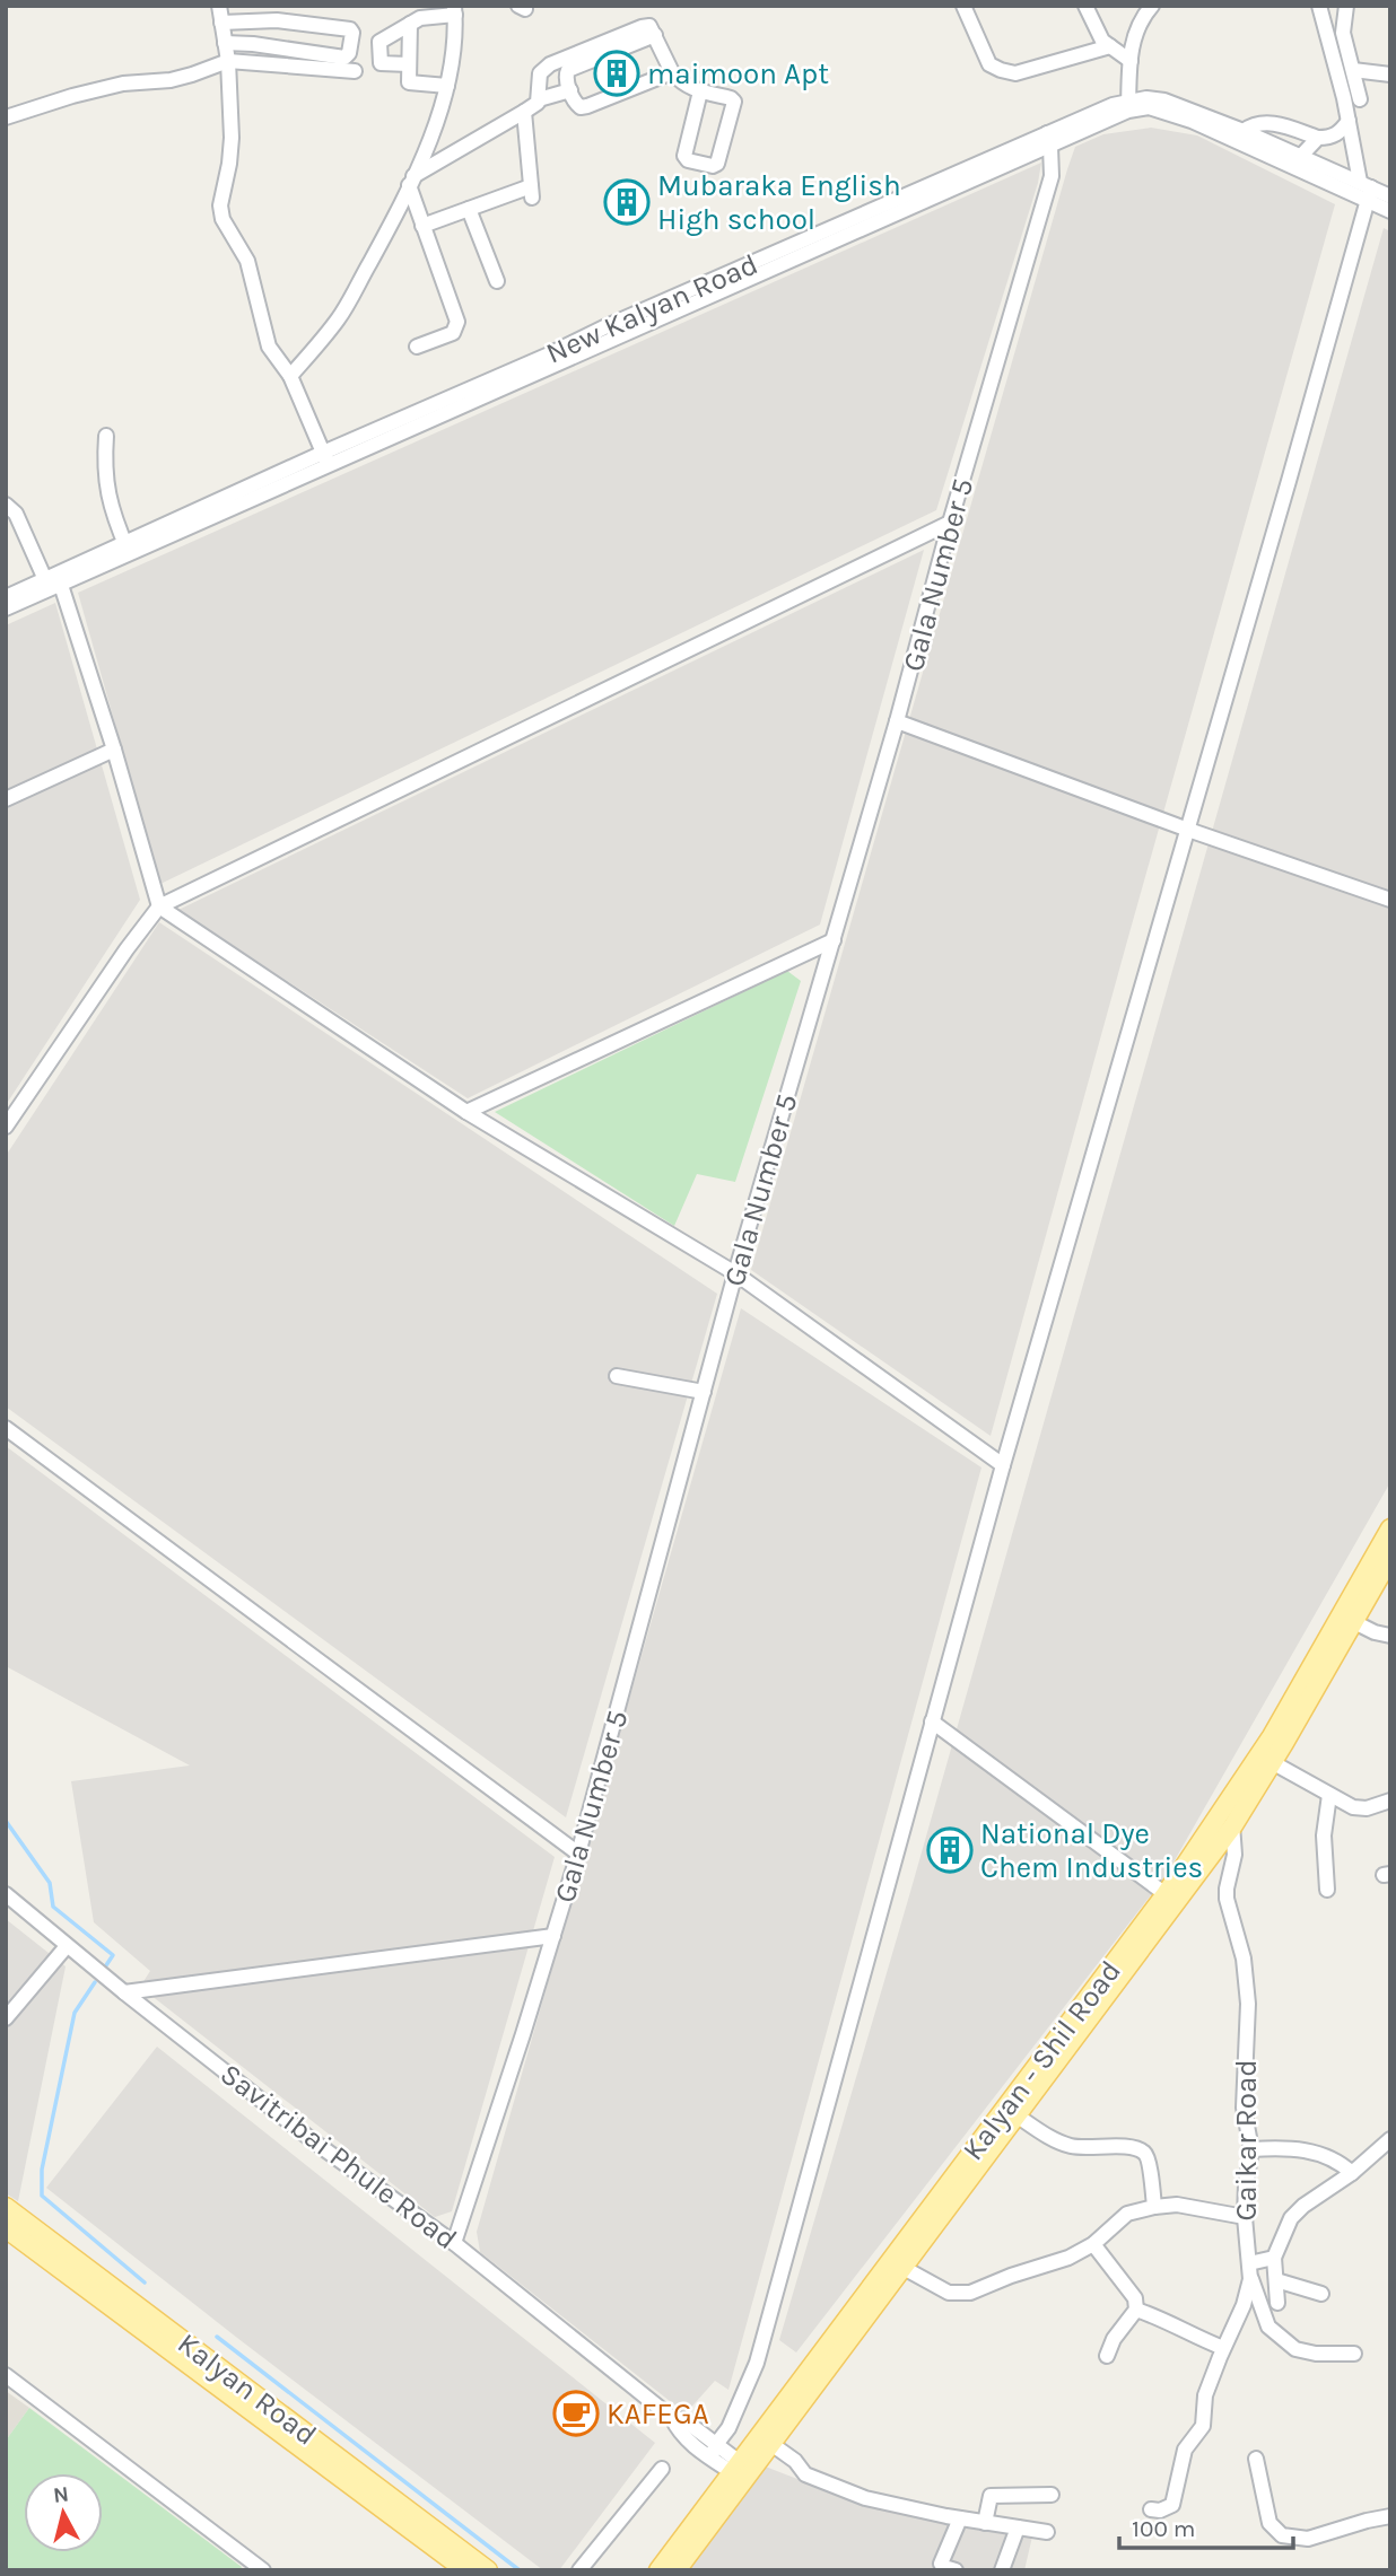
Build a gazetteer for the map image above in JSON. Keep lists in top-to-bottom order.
{
  "streets": {
    "main road": ["Kalyan - Shil Road", "Kalyan Road"],
    "street": [
      "New Kalyan Road",
      "Gala Number 5",
      "Gaikar Road",
      "Savitribai Phule Road"
    ]
  },
  "crossings": [
    ["New Kalyan Road", "Gala Number 5"],
    ["Gala Number 5", "Savitribai Phule Road"],
    ["Kalyan - Shil Road", "Gaikar Road"],
    ["Kalyan - Shil Road", "Savitribai Phule Road"]
  ],
  "places": {
    "building": ["maimoon Apt", "Mubaraka English High school", "National Dye Chem Industries"],
    "cafe": ["KAFEGA"]
  },
  "scale_bar": "100 m",
  "north": "top"
}
